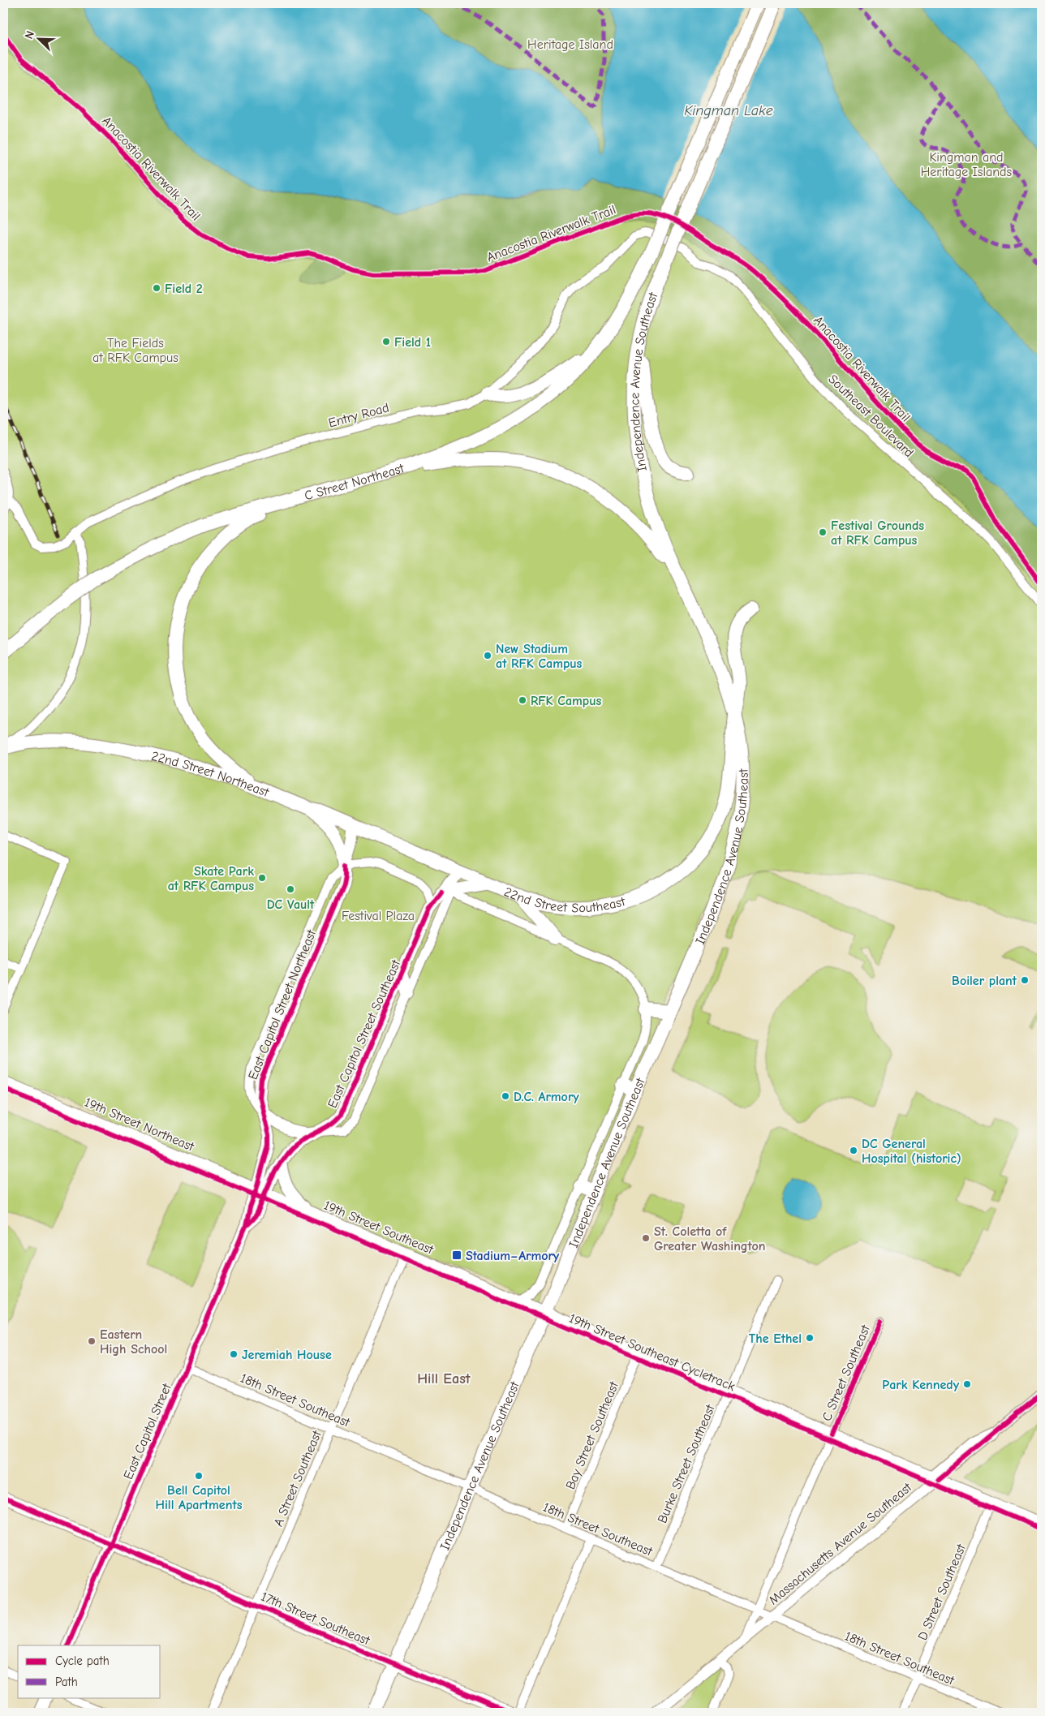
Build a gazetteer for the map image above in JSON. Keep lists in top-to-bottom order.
{
  "streets": {
    "main road": [
      "Independence Avenue Southeast",
      "C Street Northeast",
      "22nd Street Northeast",
      "22nd Street Southeast",
      "East Capitol Street Northeast",
      "East Capitol Street Southeast",
      "19th Street Northeast",
      "19th Street Southeast",
      "East Capitol Street",
      "17th Street Southeast"
    ],
    "street": [
      "Entry Road",
      "Southeast Boulevard",
      "C Street Southeast",
      "18th Street Southeast",
      "Bay Street Southeast",
      "Burke Street Southeast",
      "A Street Southeast",
      "Massachusetts Avenue Southeast",
      "D Street Southeast"
    ],
    "cycle path": ["Anacostia Riverwalk Trail", "19th Street Southeast Cycletrack"]
  },
  "crossings": [
    ["Independence Avenue Southeast", "22nd Street Southeast"],
    ["Independence Avenue Southeast", "19th Street Southeast"],
    ["Independence Avenue Southeast", "18th Street Southeast"],
    ["Independence Avenue Southeast", "17th Street Southeast"],
    ["Entry Road", "Southeast Boulevard"],
    ["22nd Street Northeast", "22nd Street Southeast"],
    ["22nd Street Northeast", "East Capitol Street Northeast"],
    ["22nd Street Southeast", "East Capitol Street Southeast"],
    ["East Capitol Street Northeast", "East Capitol Street Southeast"],
    ["East Capitol Street Northeast", "19th Street Northeast"],
    ["East Capitol Street Northeast", "19th Street Southeast"],
    ["East Capitol Street Northeast", "East Capitol Street"],
    ["East Capitol Street Southeast", "19th Street Northeast"],
    ["East Capitol Street Southeast", "19th Street Southeast"],
    ["19th Street Northeast", "19th Street Southeast"],
    ["19th Street Southeast", "C Street Southeast"],
    ["19th Street Southeast", "Bay Street Southeast"],
    ["19th Street Southeast", "Burke Street Southeast"],
    ["19th Street Southeast", "A Street Southeast"],
    ["19th Street Southeast", "Massachusetts Avenue Southeast"],
    ["19th Street Southeast", "D Street Southeast"],
    ["C Street Southeast", "18th Street Southeast"],
    ["C Street Southeast", "Massachusetts Avenue Southeast"],
    ["18th Street Southeast", "East Capitol Street"],
    ["18th Street Southeast", "Bay Street Southeast"],
    ["18th Street Southeast", "Burke Street Southeast"],
    ["18th Street Southeast", "A Street Southeast"],
    ["18th Street Southeast", "Massachusetts Avenue Southeast"],
    ["18th Street Southeast", "D Street Southeast"],
    ["East Capitol Street", "17th Street Southeast"],
    ["A Street Southeast", "17th Street Southeast"]
  ],
  "districts": ["Hill East"],
  "water": ["Kingman Lake"],
  "parks": [
    "Heritage Island",
    "Kingman and Heritage Islands",
    "The Fields at RFK Campus",
    "Festival Plaza"
  ],
  "places": {
    "other": [
      "Field 2",
      "Field 1",
      "Festival Grounds at RFK Campus",
      "New Stadium at RFK Campus",
      "RFK Campus",
      "Skate Park at RFK Campus",
      "DC Vault",
      "Boiler plant",
      "D.C. Armory",
      "DC General Hospital (historic)",
      "St. Coletta of Greater Washington",
      "The Ethel",
      "Eastern High School",
      "Jeremiah House",
      "Park Kennedy",
      "Bell Capitol Hill Apartments"
    ],
    "transit": ["Stadium–Armory"]
  },
  "legend": ["Cycle path", "Path"],
  "north": "top left"
}
